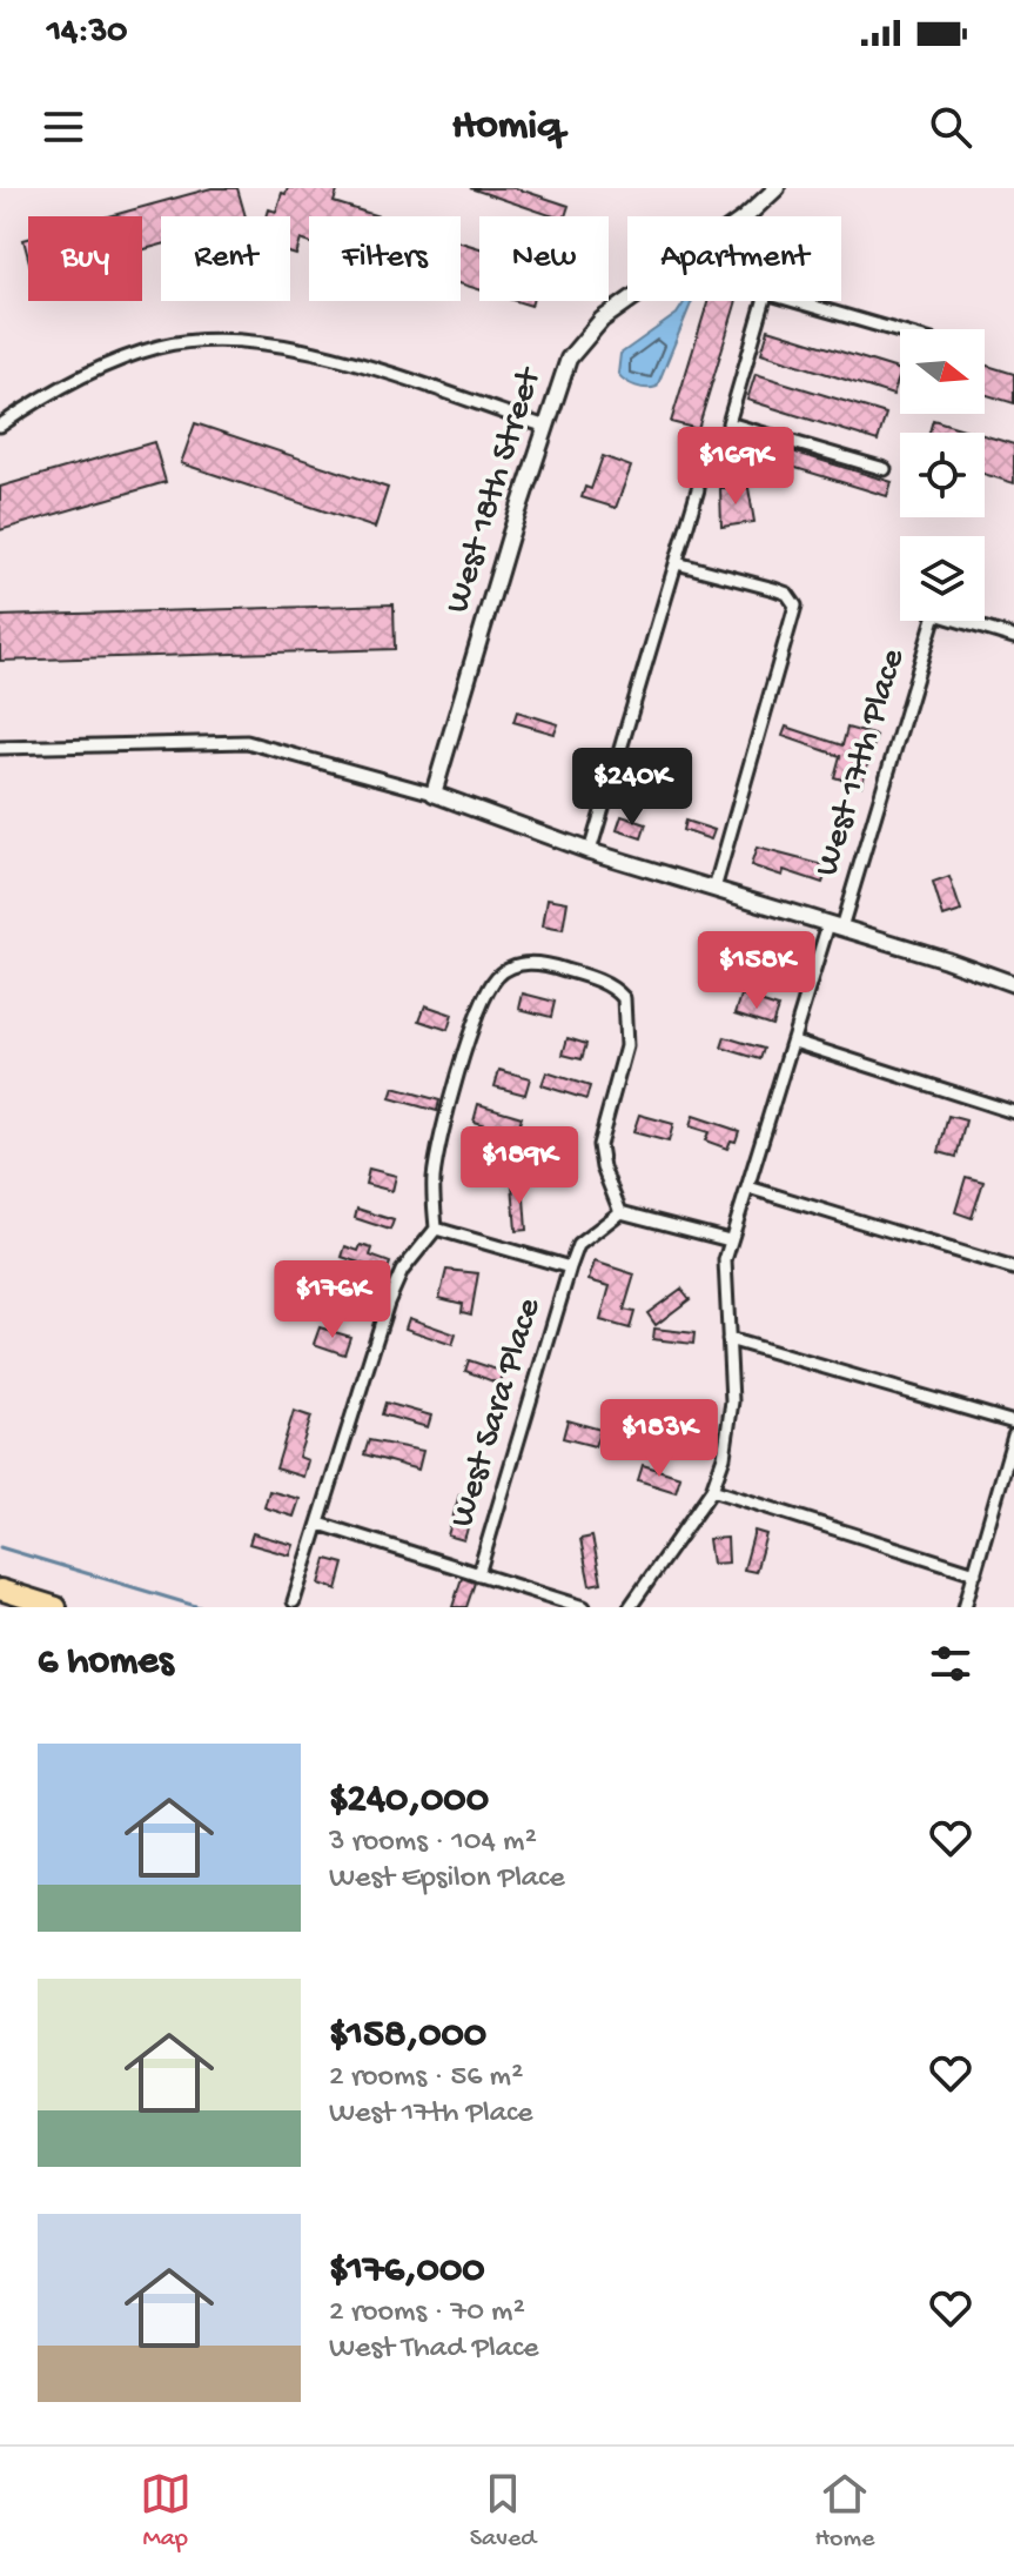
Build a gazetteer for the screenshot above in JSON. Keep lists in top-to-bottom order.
{
  "streets": {
    "street": ["West 18th Street", "West 17th Place", "West Sara Place"]
  },
  "north": "right",
  "page": {
    "status": "14:30",
    "header": "Homiq",
    "chip": [
      "Buy",
      "Rent",
      "Filters",
      "New",
      "Apartment"
    ],
    "price": [
      "$169K",
      "$240K",
      "$158K",
      "$189K",
      "$176K",
      "$183K"
    ],
    "heading": "6 homes",
    "list": [
      {
        "name": "$240,000",
        "note": "3 rooms · 104 m² · West Epsilon Place"
      },
      {
        "name": "$158,000",
        "note": "2 rooms · 56 m² · West 17th Place"
      },
      {
        "name": "$176,000",
        "note": "2 rooms · 70 m² · West Thad Place"
      }
    ],
    "tabs": ["Map", "Saved", "Home"]
  }
}
